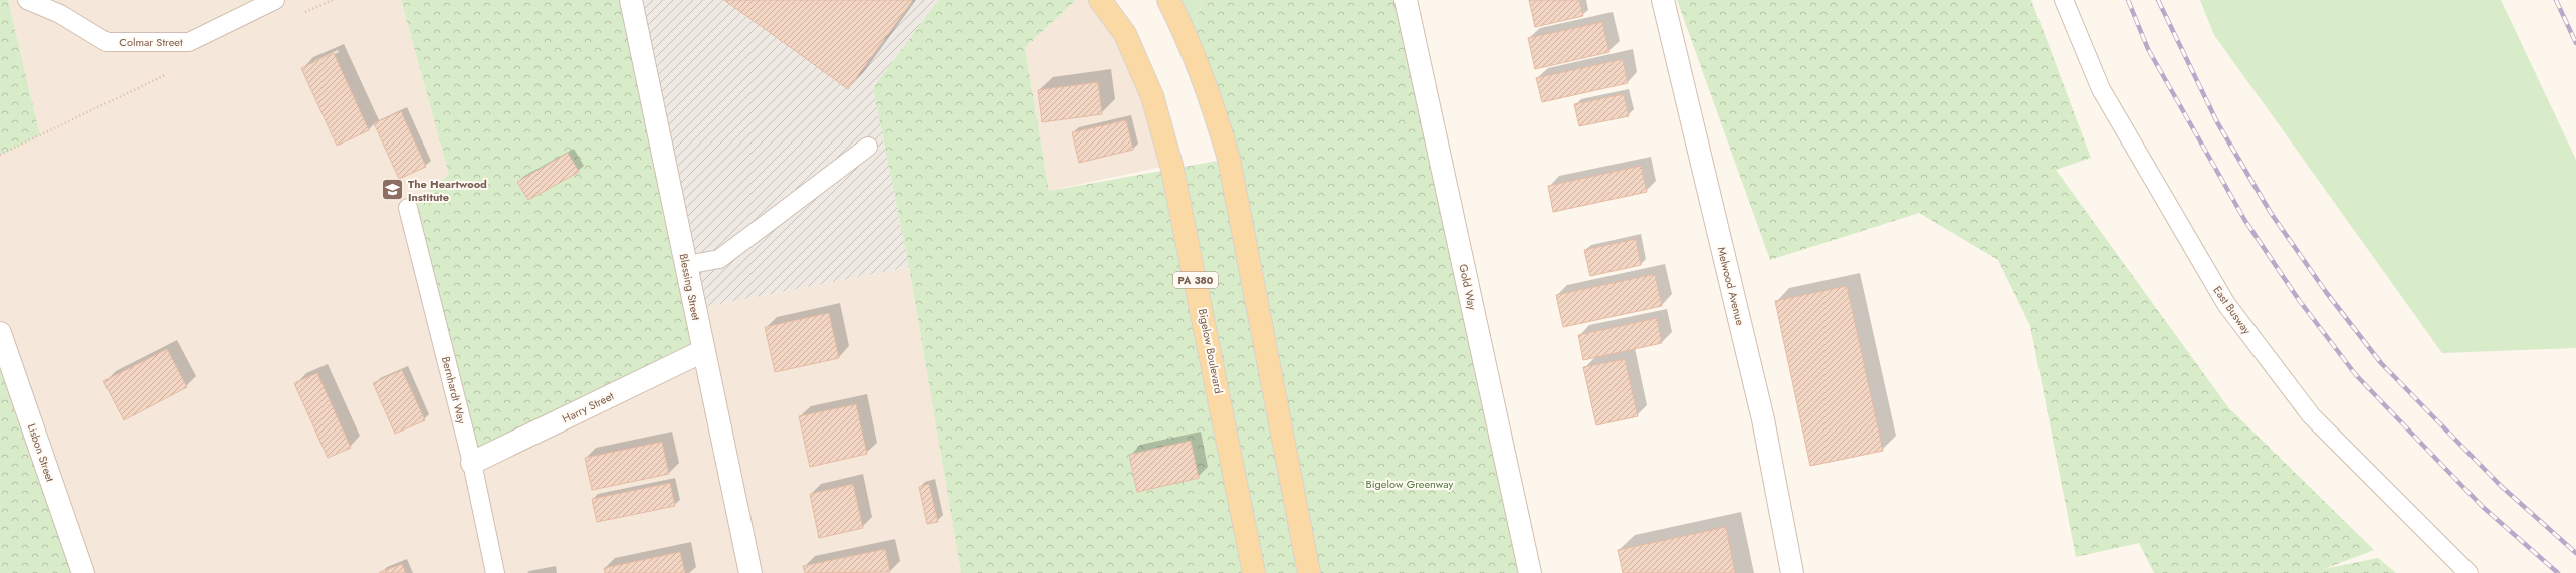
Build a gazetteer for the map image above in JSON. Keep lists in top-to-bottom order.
{
  "streets": {
    "main road": ["PA 380", "Bigelow Boulevard"],
    "street": [
      "Melwood Avenue",
      "Blessing Street",
      "Gold Way",
      "Harry Street",
      "Lisbon Street"
    ],
    "lane": ["Colmar Street", "East Busway", "Bernhardt Way"]
  },
  "crossings": [
    ["Blessing Street", "Harry Street"],
    ["Bernhardt Way", "Harry Street"]
  ],
  "parks": ["Bigelow Greenway"],
  "places": {
    "school or university": ["The Heartwood Institute"]
  }
}
